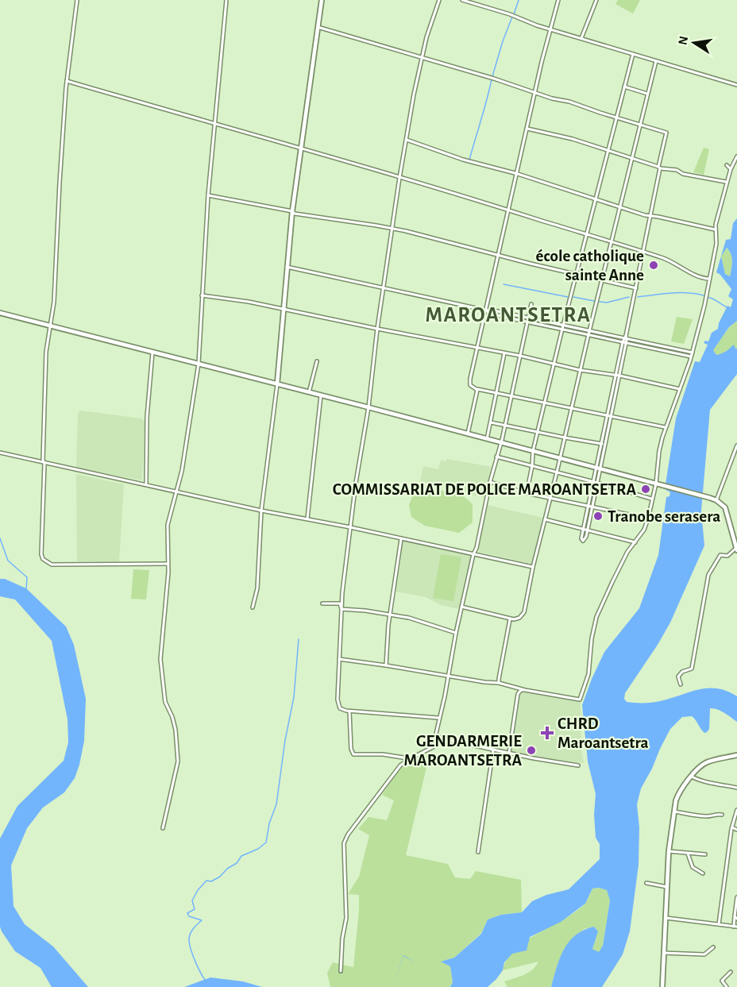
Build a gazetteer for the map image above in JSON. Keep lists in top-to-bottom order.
{
  "districts": ["MAROANTSETRA"],
  "places": {
    "other": [
      "école catholique sainte Anne",
      "COMMISSARIAT DE POLICE MAROANTSETRA",
      "Tranobe serasera",
      "GENDARMERIE MAROANTSETRA"
    ],
    "health": ["CHRD Maroantsetra"]
  },
  "north": "left"
}
